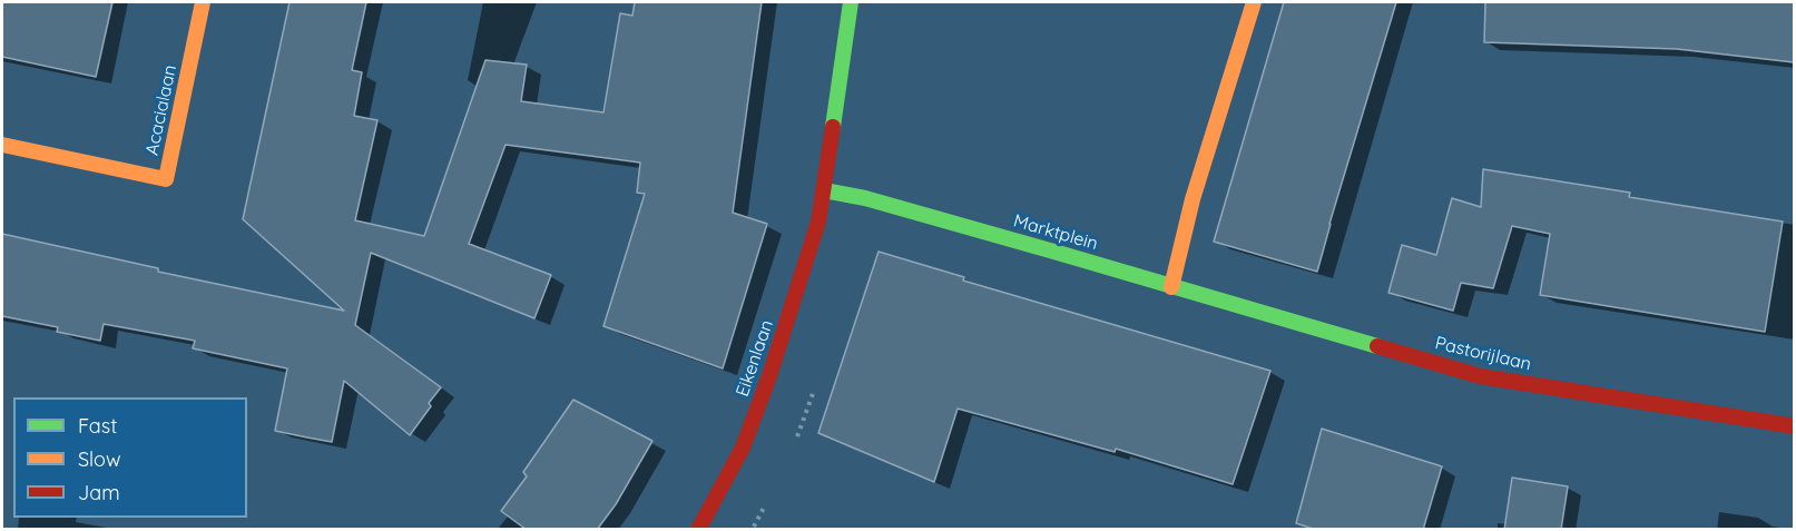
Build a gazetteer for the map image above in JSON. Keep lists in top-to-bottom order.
{
  "streets": {
    "street": [
      "Acacialaan",
      "Marktplein",
      "Pastorijlaan",
      "Eikenlaan"
    ]
  },
  "crossings": [
    ["Marktplein", "Pastorijlaan"],
    ["Marktplein", "Eikenlaan"]
  ],
  "legend": ["Fast", "Slow", "Jam"]
}
